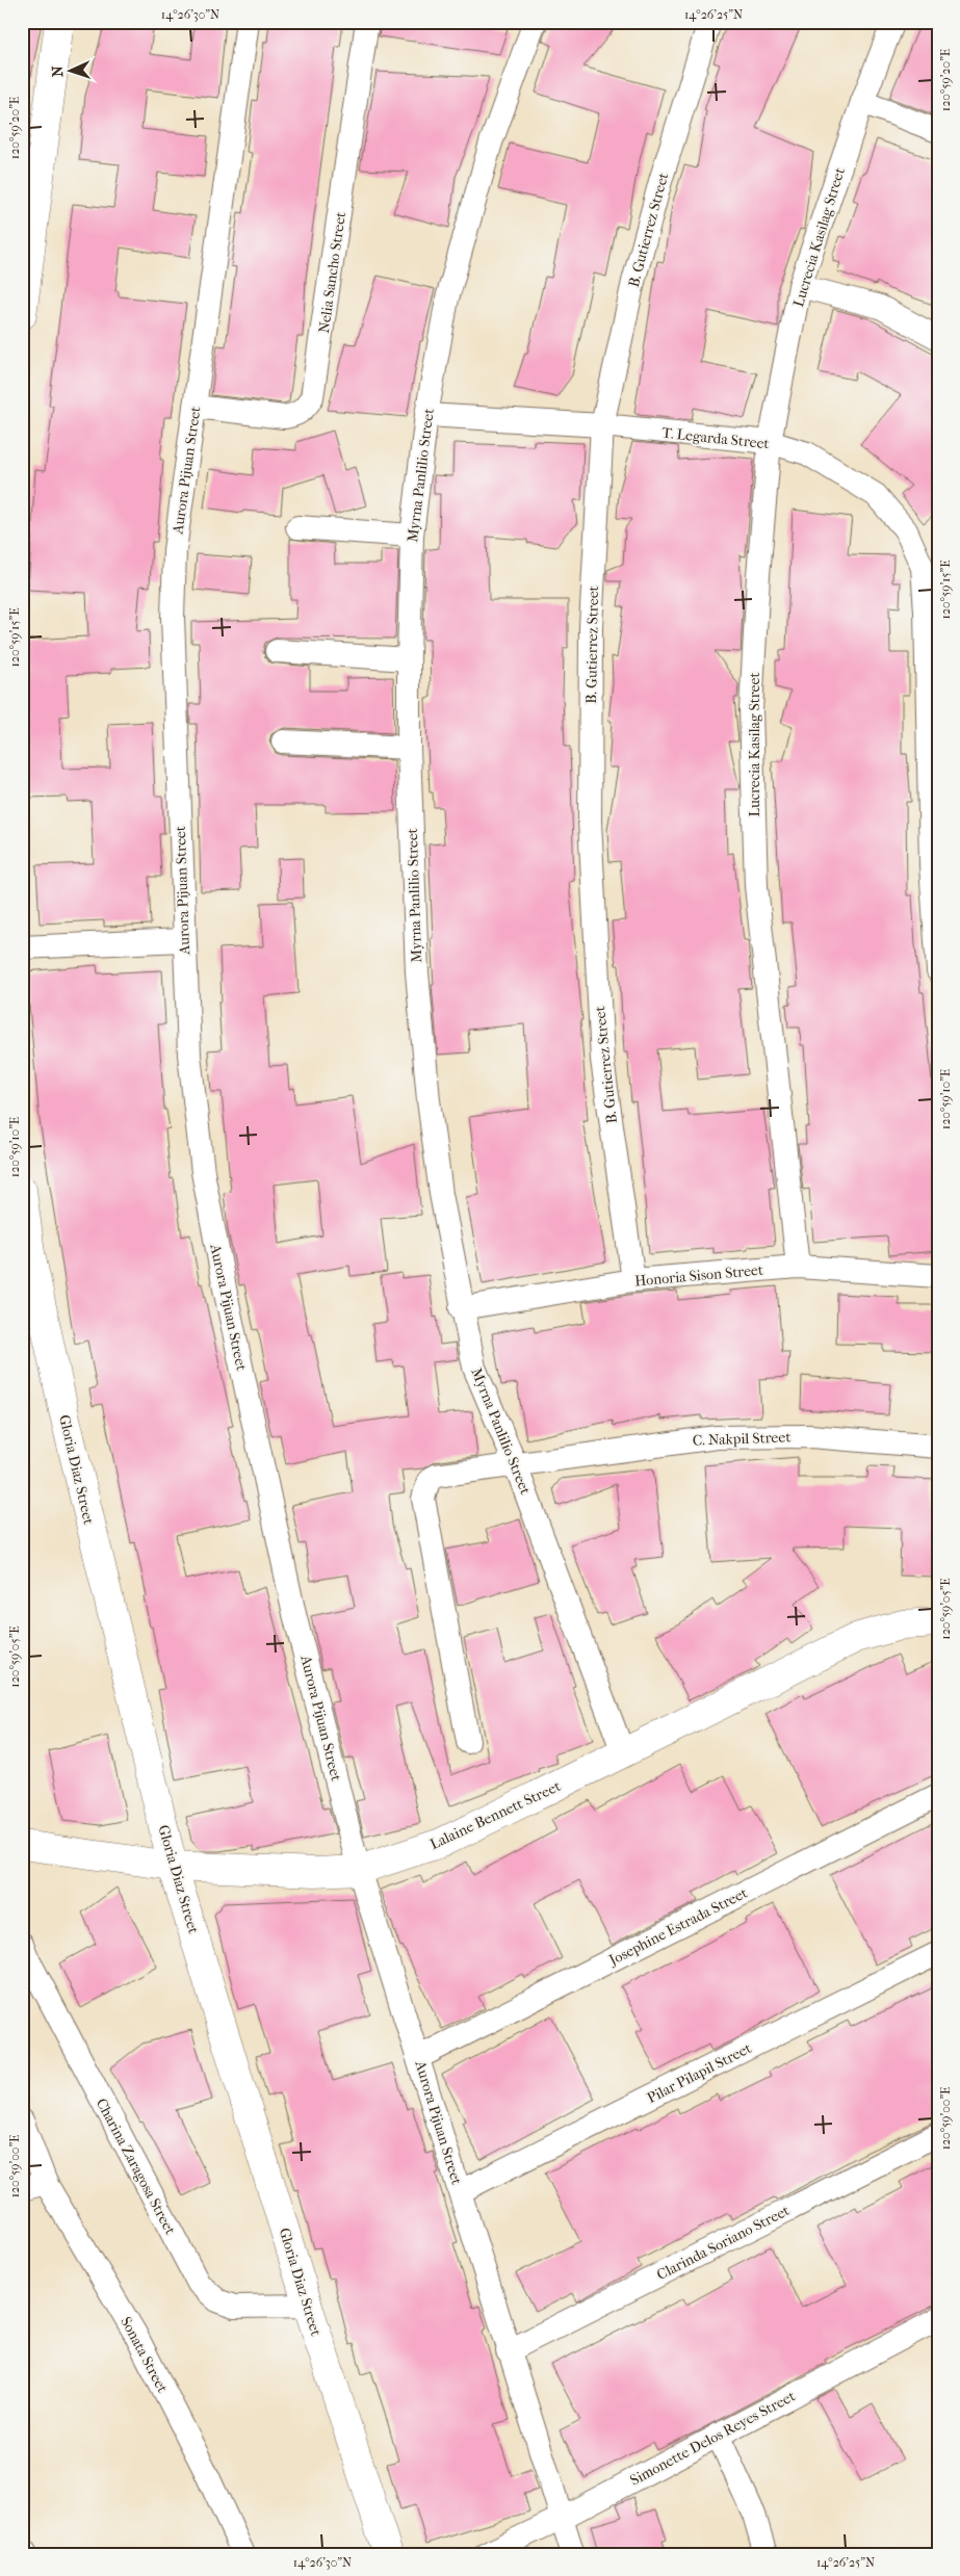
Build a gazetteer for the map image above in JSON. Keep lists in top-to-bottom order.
{
  "streets": {
    "street": [
      "B. Gutierrez Street",
      "Lucrecia Kasilag Street",
      "Nelia Sancho Street",
      "T. Legarda Street",
      "Aurora Pijuan Street",
      "Myrna Panlilio Street",
      "Honoria Sison Street",
      "C. Nakpil Street",
      "Gloria Diaz Street",
      "Lalaine Bennett Street",
      "Josephine Estrada Street",
      "Pilar Pilapil Street",
      "Charina Zaragosa Street",
      "Clarinda Soriano Street",
      "Sonata Street",
      "Simonette Delos Reyes Street"
    ]
  },
  "crossings": [
    ["B. Gutierrez Street", "T. Legarda Street"],
    ["B. Gutierrez Street", "Honoria Sison Street"],
    ["Lucrecia Kasilag Street", "T. Legarda Street"],
    ["Lucrecia Kasilag Street", "Honoria Sison Street"],
    ["Nelia Sancho Street", "Aurora Pijuan Street"],
    ["T. Legarda Street", "Myrna Panlilio Street"],
    ["Aurora Pijuan Street", "Lalaine Bennett Street"],
    ["Aurora Pijuan Street", "Josephine Estrada Street"],
    ["Aurora Pijuan Street", "Pilar Pilapil Street"],
    ["Aurora Pijuan Street", "Clarinda Soriano Street"],
    ["Aurora Pijuan Street", "Simonette Delos Reyes Street"],
    ["Myrna Panlilio Street", "Honoria Sison Street"],
    ["Myrna Panlilio Street", "C. Nakpil Street"],
    ["Myrna Panlilio Street", "Lalaine Bennett Street"],
    ["Gloria Diaz Street", "Lalaine Bennett Street"],
    ["Gloria Diaz Street", "Charina Zaragosa Street"]
  ],
  "north": "left",
  "coordinates": [
    "14°26'30\"N",
    "14°26'25\"N",
    "120°59'20\"E",
    "120°59'15\"E",
    "120°59'10\"E",
    "120°59'05\"E",
    "120°59'00\"E"
  ]
}
